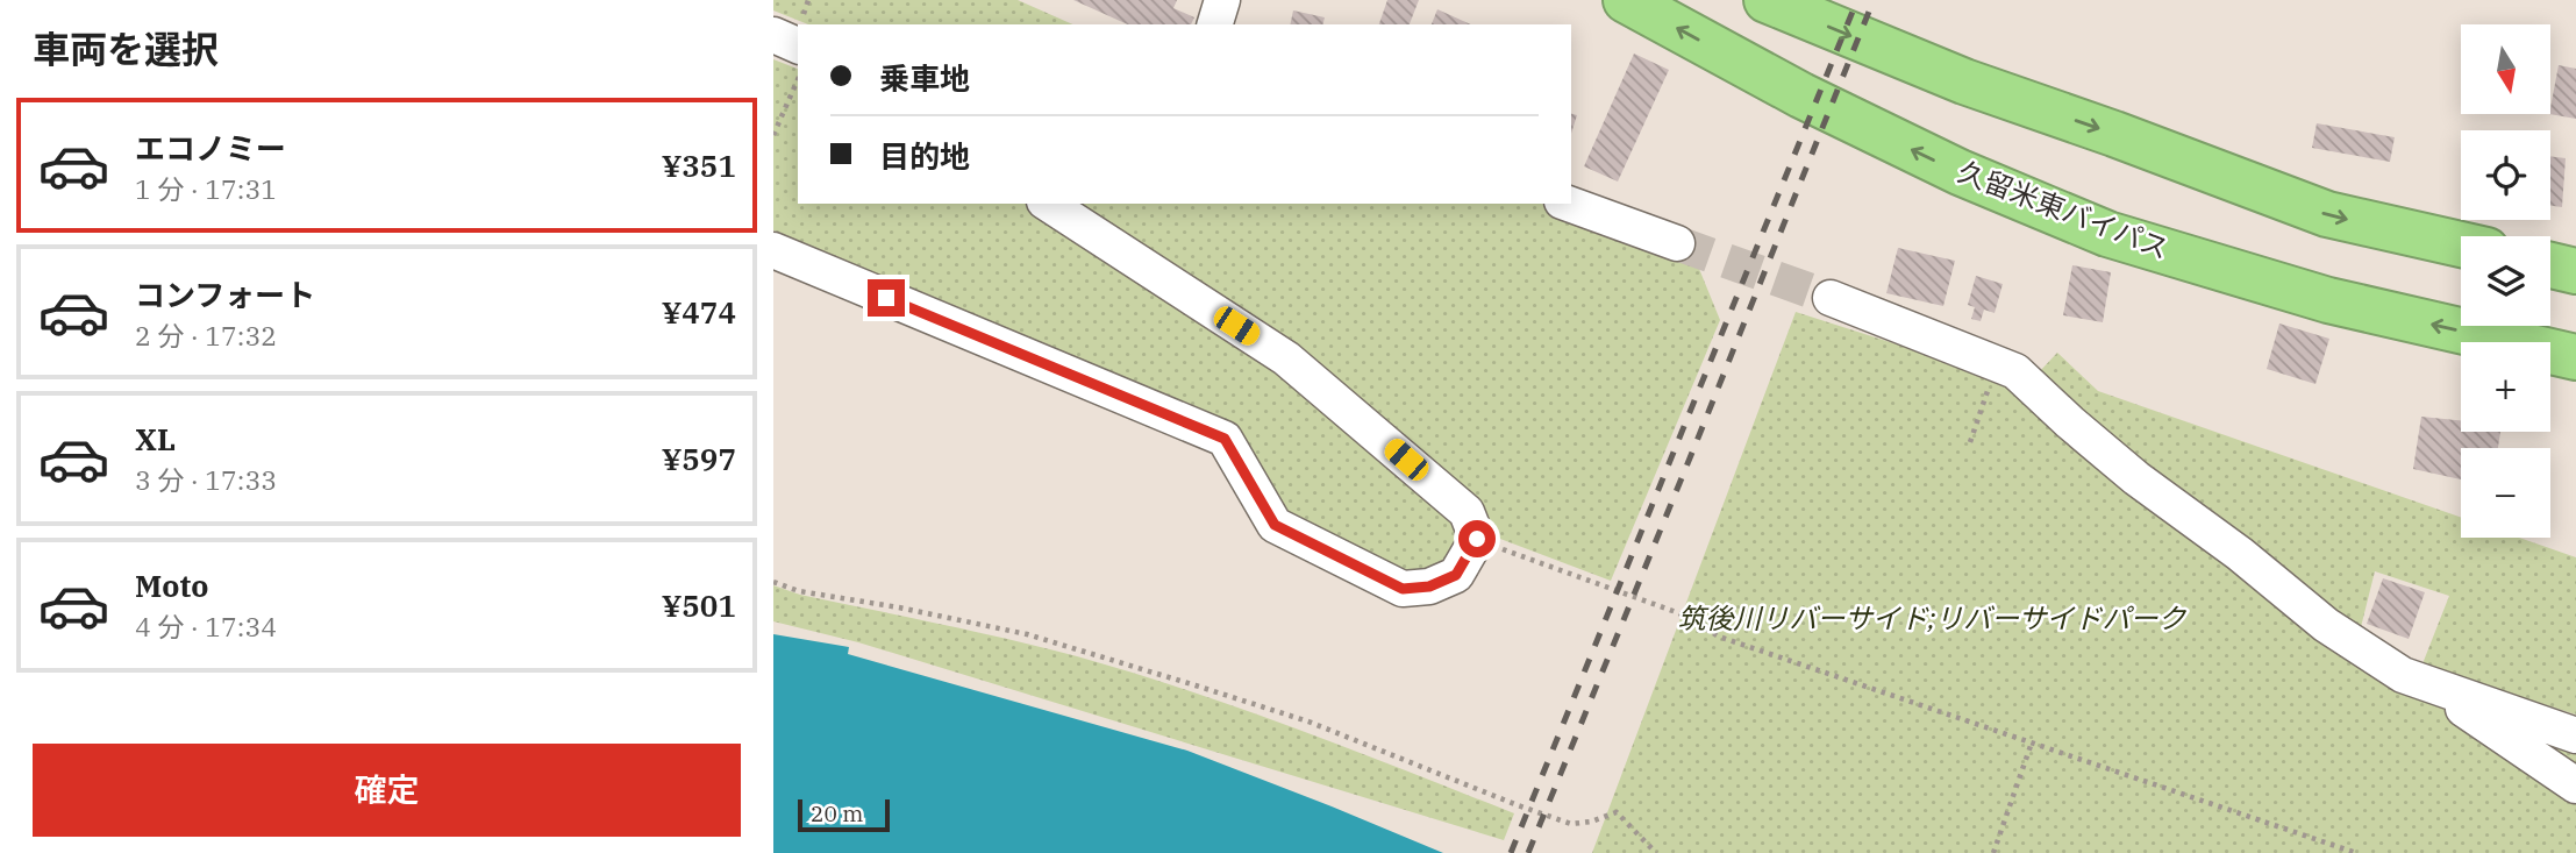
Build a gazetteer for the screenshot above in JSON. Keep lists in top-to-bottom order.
{
  "streets": {
    "highway": ["久留米東バイパス"]
  },
  "parks": ["筑後川リバーサイド;リバーサイドパーク"],
  "scale_bar": "20 m",
  "north": "bottom",
  "page": {
    "heading": "車両を選択",
    "map_buttons": ["+", "−"],
    "banner": ["乗車地", "目的地"],
    "list": [
      {
        "name": "エコノミー",
        "note": "1 分 · 17:31",
        "value": "¥351"
      },
      {
        "name": "コンフォート",
        "note": "2 分 · 17:32",
        "value": "¥474"
      },
      {
        "name": "XL",
        "note": "3 分 · 17:33",
        "value": "¥597"
      },
      {
        "name": "Moto",
        "note": "4 分 · 17:34",
        "value": "¥501"
      }
    ],
    "buttons": "確定",
    "scale": "20 m"
  }
}
